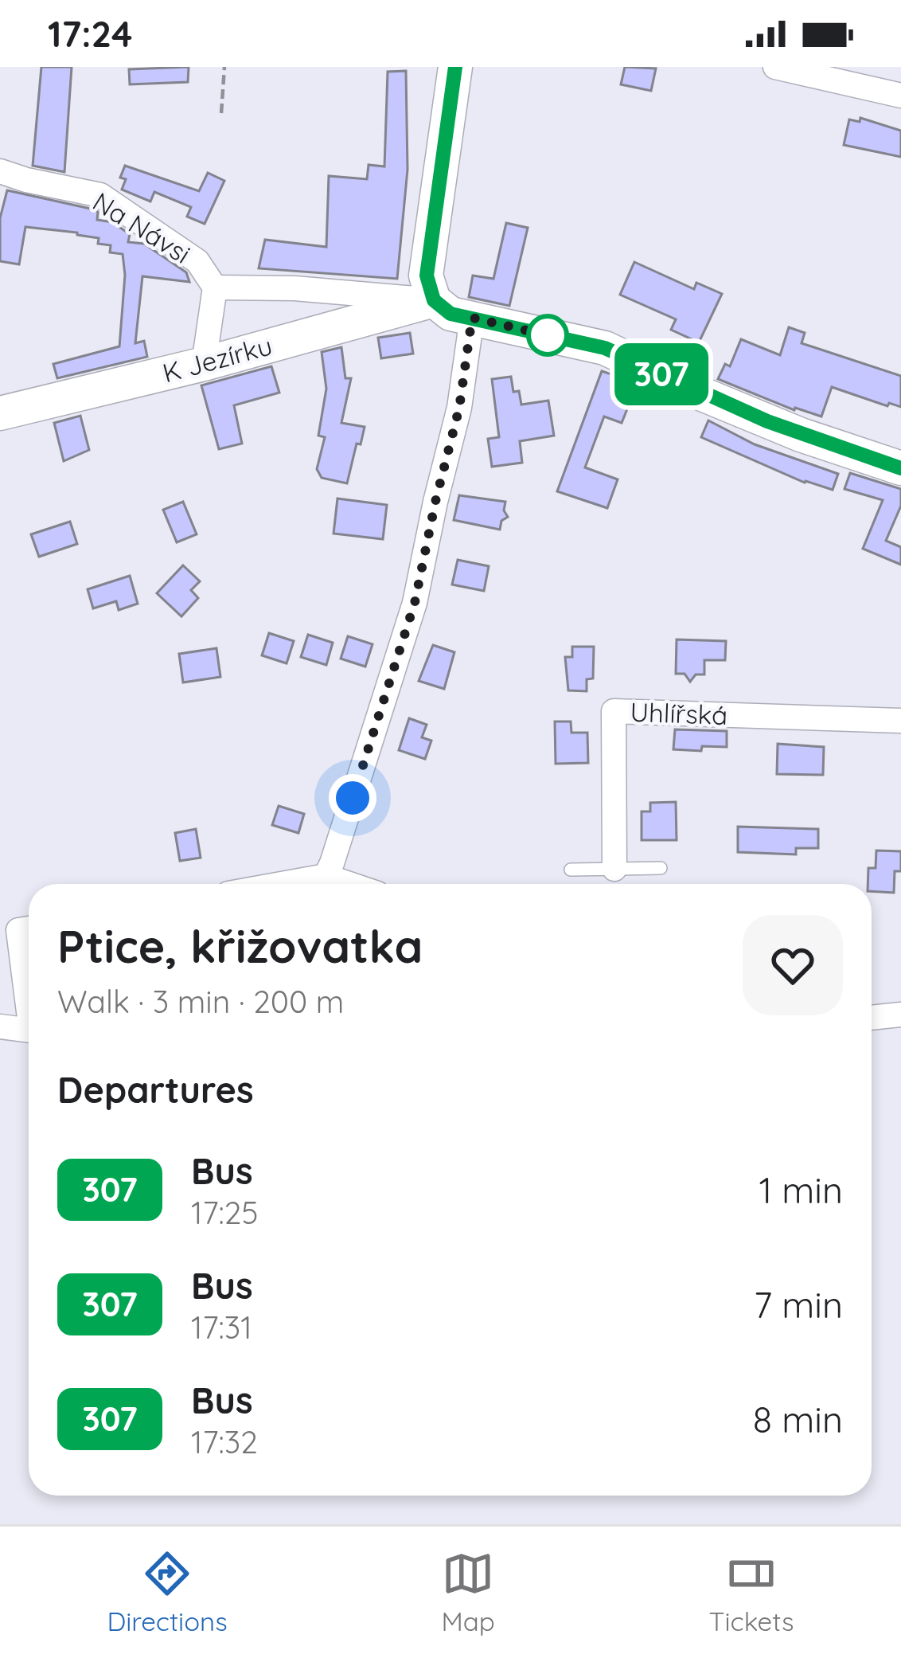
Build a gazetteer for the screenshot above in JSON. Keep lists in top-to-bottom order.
{
  "streets": {
    "main road": ["K Jezírku"],
    "street": ["Na Návsi", "Uhlířská"]
  },
  "lines": ["bus line 307"],
  "page": {
    "status": "17:24",
    "on_map": "307",
    "heading": [
      ["Ptice, křižovatka", "Walk · 3 min · 200 m"],
      "Departures"
    ],
    "list": [
      {
        "mark": "307",
        "name": "Bus",
        "note": "17:25",
        "value": "1 min"
      },
      {
        "mark": "307",
        "name": "Bus",
        "note": "17:31",
        "value": "7 min"
      },
      {
        "mark": "307",
        "name": "Bus",
        "note": "17:32",
        "value": "8 min"
      }
    ],
    "tabs": ["Directions", "Map", "Tickets"]
  }
}
